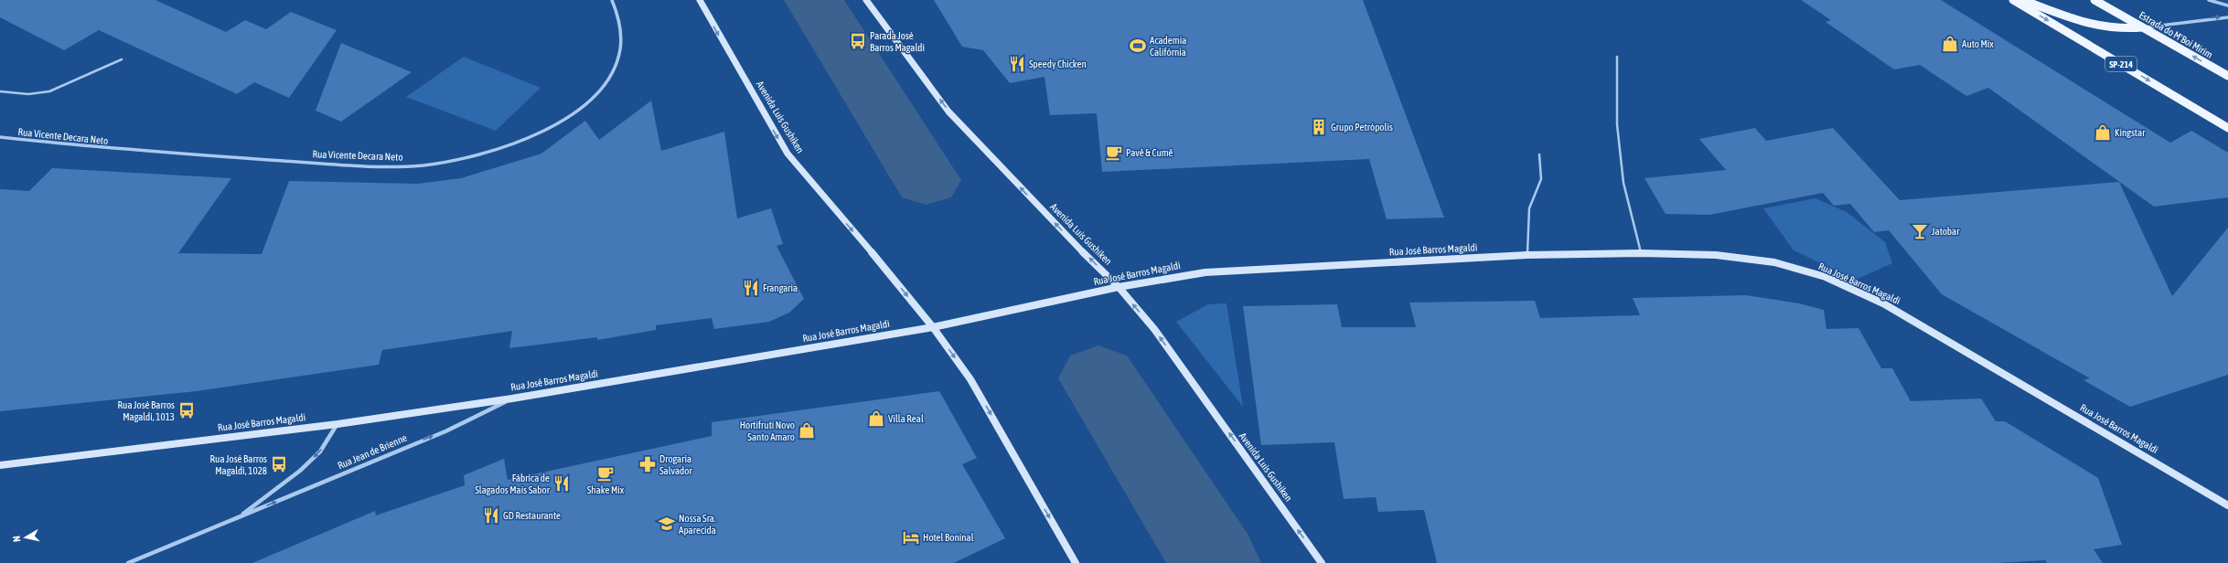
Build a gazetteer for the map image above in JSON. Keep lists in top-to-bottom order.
{
  "streets": {
    "main road": [
      "Estrada do M'Boi Mirim",
      "SP-214",
      "Avenida Luis Gushiken",
      "Rua José Barros Magaldi"
    ],
    "street": ["Rua Vicente Decara Neto", "Rua Jean de Brienne"]
  },
  "crossings": [
    ["Avenida Luis Gushiken", "Rua José Barros Magaldi"],
    ["Rua José Barros Magaldi", "Rua Jean de Brienne"]
  ],
  "places": {
    "bus stop": ["Parada José Barros Magaldi", "Rua José Barros Magaldi, 1013", "Rua José Barros Magaldi, 1028"],
    "shop": [
      "Auto Mix",
      "Kingstar",
      "Villa Real",
      "Hortifruti Novo Santo Amaro"
    ],
    "sports": ["Academia Califórnia"],
    "restaurant": [
      "Speedy Chicken",
      "Frangaria",
      "Fábrica de Slagados Mais Sabor",
      "GD Restaurante"
    ],
    "building": ["Grupo Petrópolis"],
    "cafe": ["Pavê & Cumê", "Shake Mix"],
    "bar": ["Jatobar"],
    "pharmacy": ["Drogaria Salvador"],
    "school or university": ["Nossa Sra. Aparecida"],
    "hotel": ["Hotel Boninal"]
  },
  "north": "left"
}
